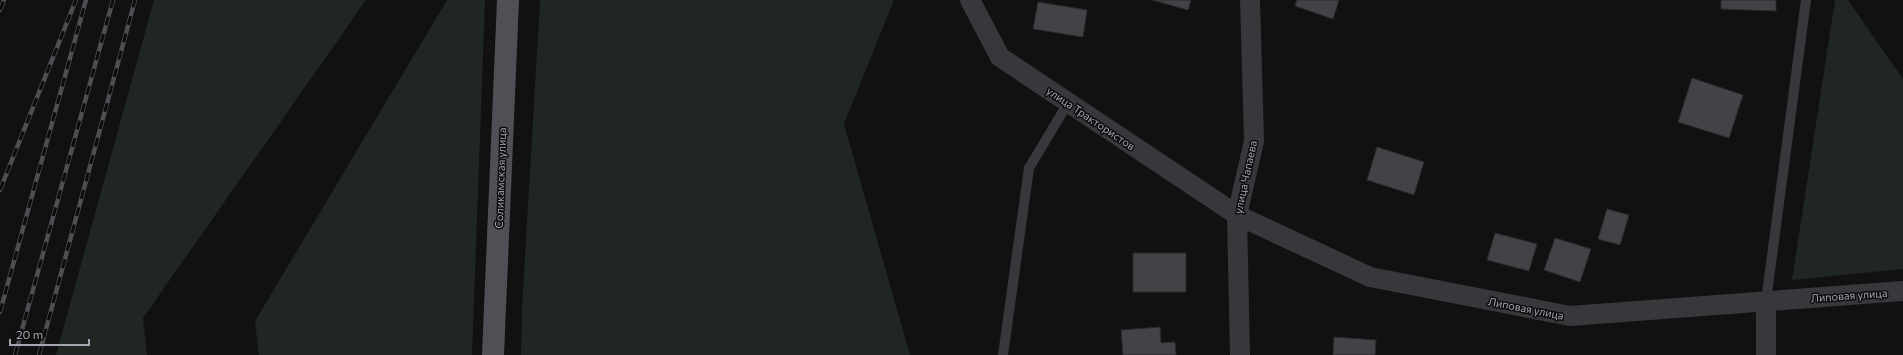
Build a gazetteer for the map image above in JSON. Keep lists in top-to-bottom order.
{
  "streets": {
    "main road": ["Соликамская улица"],
    "street": ["улица Трактористов", "улица Чапаева", "Липовая улица"]
  },
  "crossings": [
    ["улица Трактористов", "улица Чапаева"],
    ["улица Трактористов", "Липовая улица"],
    ["улица Чапаева", "Липовая улица"]
  ],
  "scale_bar": "20 m"
}
